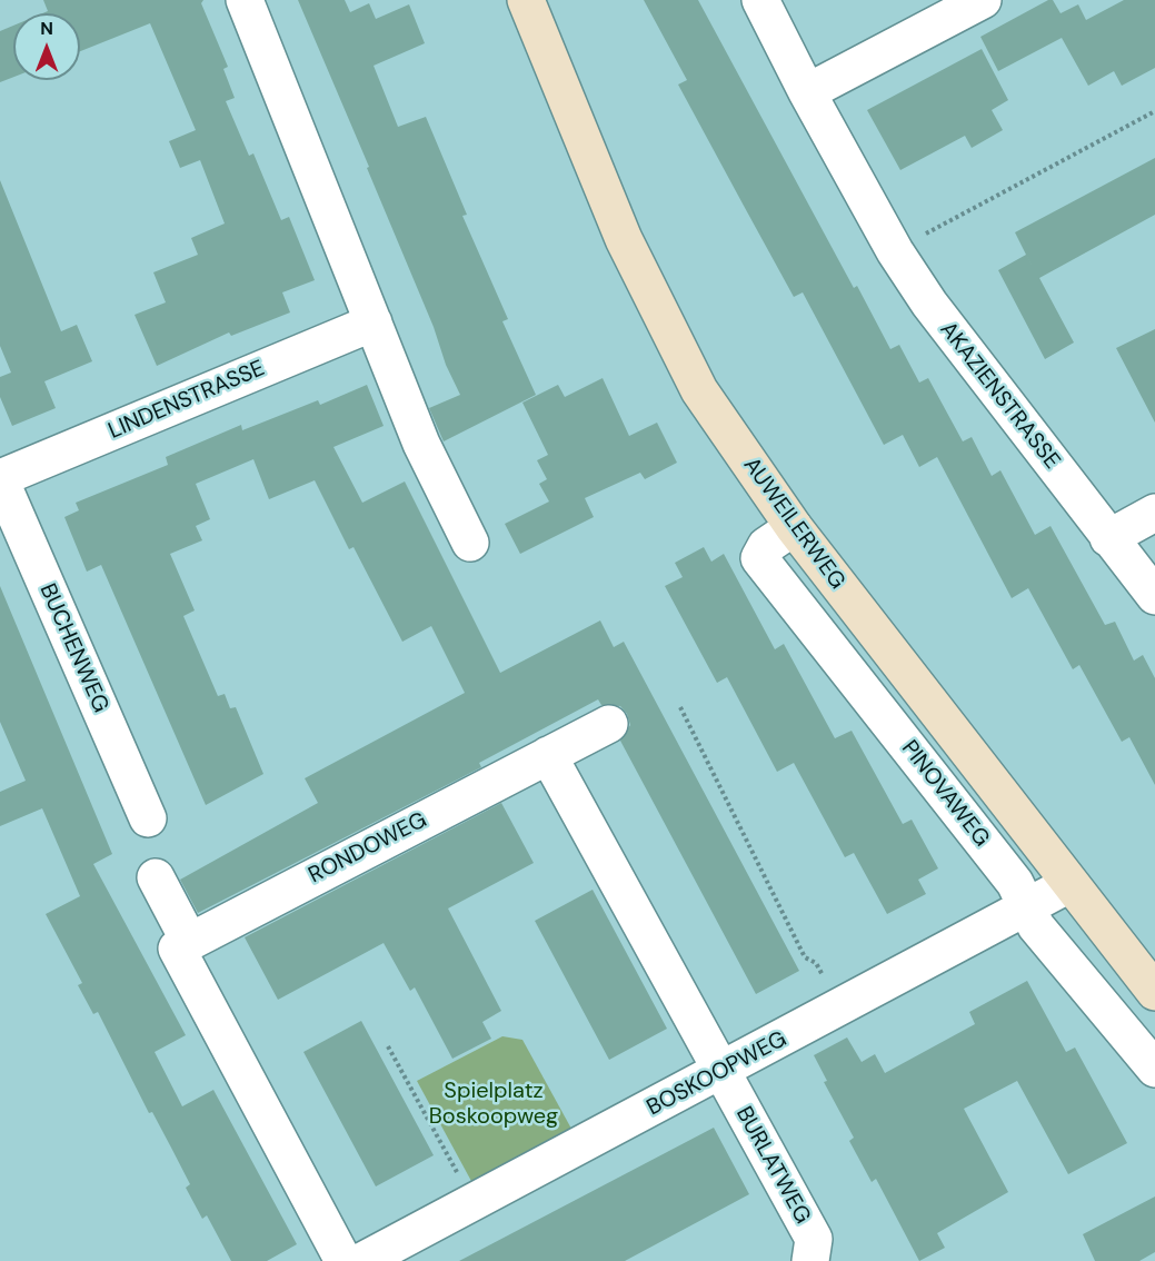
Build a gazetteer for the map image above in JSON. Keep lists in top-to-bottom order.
{
  "streets": {
    "street": [
      "AKAZIENSTRASSE",
      "LINDENSTRASSE",
      "AUWEILERWEG",
      "BUCHENWEG",
      "PINOVAWEG",
      "RONDOWEG",
      "BOSKOOPWEG",
      "BURLATWEG"
    ]
  },
  "crossings": [
    ["LINDENSTRASSE", "BUCHENWEG"],
    ["AUWEILERWEG", "PINOVAWEG"],
    ["AUWEILERWEG", "BOSKOOPWEG"],
    ["PINOVAWEG", "BOSKOOPWEG"],
    ["BOSKOOPWEG", "BURLATWEG"]
  ],
  "parks": ["Spielplatz Boskoopweg"],
  "north": "top"
}
